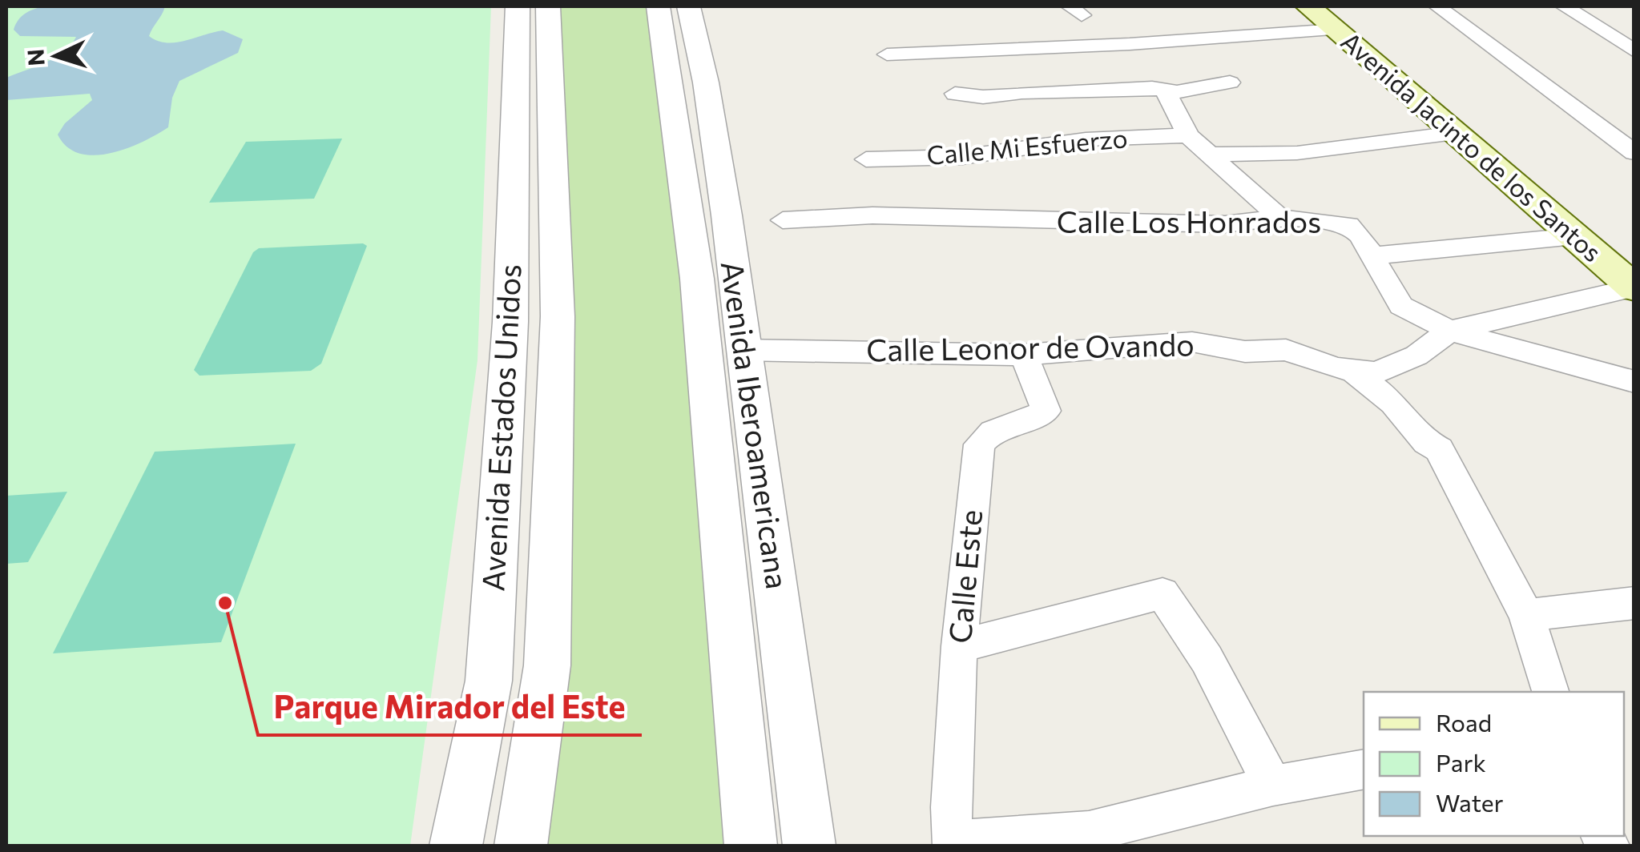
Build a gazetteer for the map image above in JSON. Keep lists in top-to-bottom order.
{
  "streets": {
    "main road": ["Avenida Jacinto de los Santos"],
    "street": [
      "Calle Mi Esfuerzo",
      "Calle Los Honrados",
      "Calle Leonor de Ovando",
      "Avenida Iberoamericana",
      "Avenida Estados Unidos",
      "Calle Este"
    ]
  },
  "crossings": [
    ["Avenida Jacinto de los Santos", "Calle Leonor de Ovando"],
    ["Calle Los Honrados", "Calle Leonor de Ovando"],
    ["Calle Leonor de Ovando", "Avenida Iberoamericana"],
    ["Calle Leonor de Ovando", "Calle Este"]
  ],
  "places": ["Parque Mirador del Este"],
  "legend": ["Road", "Park", "Water"],
  "north": "left"
}
